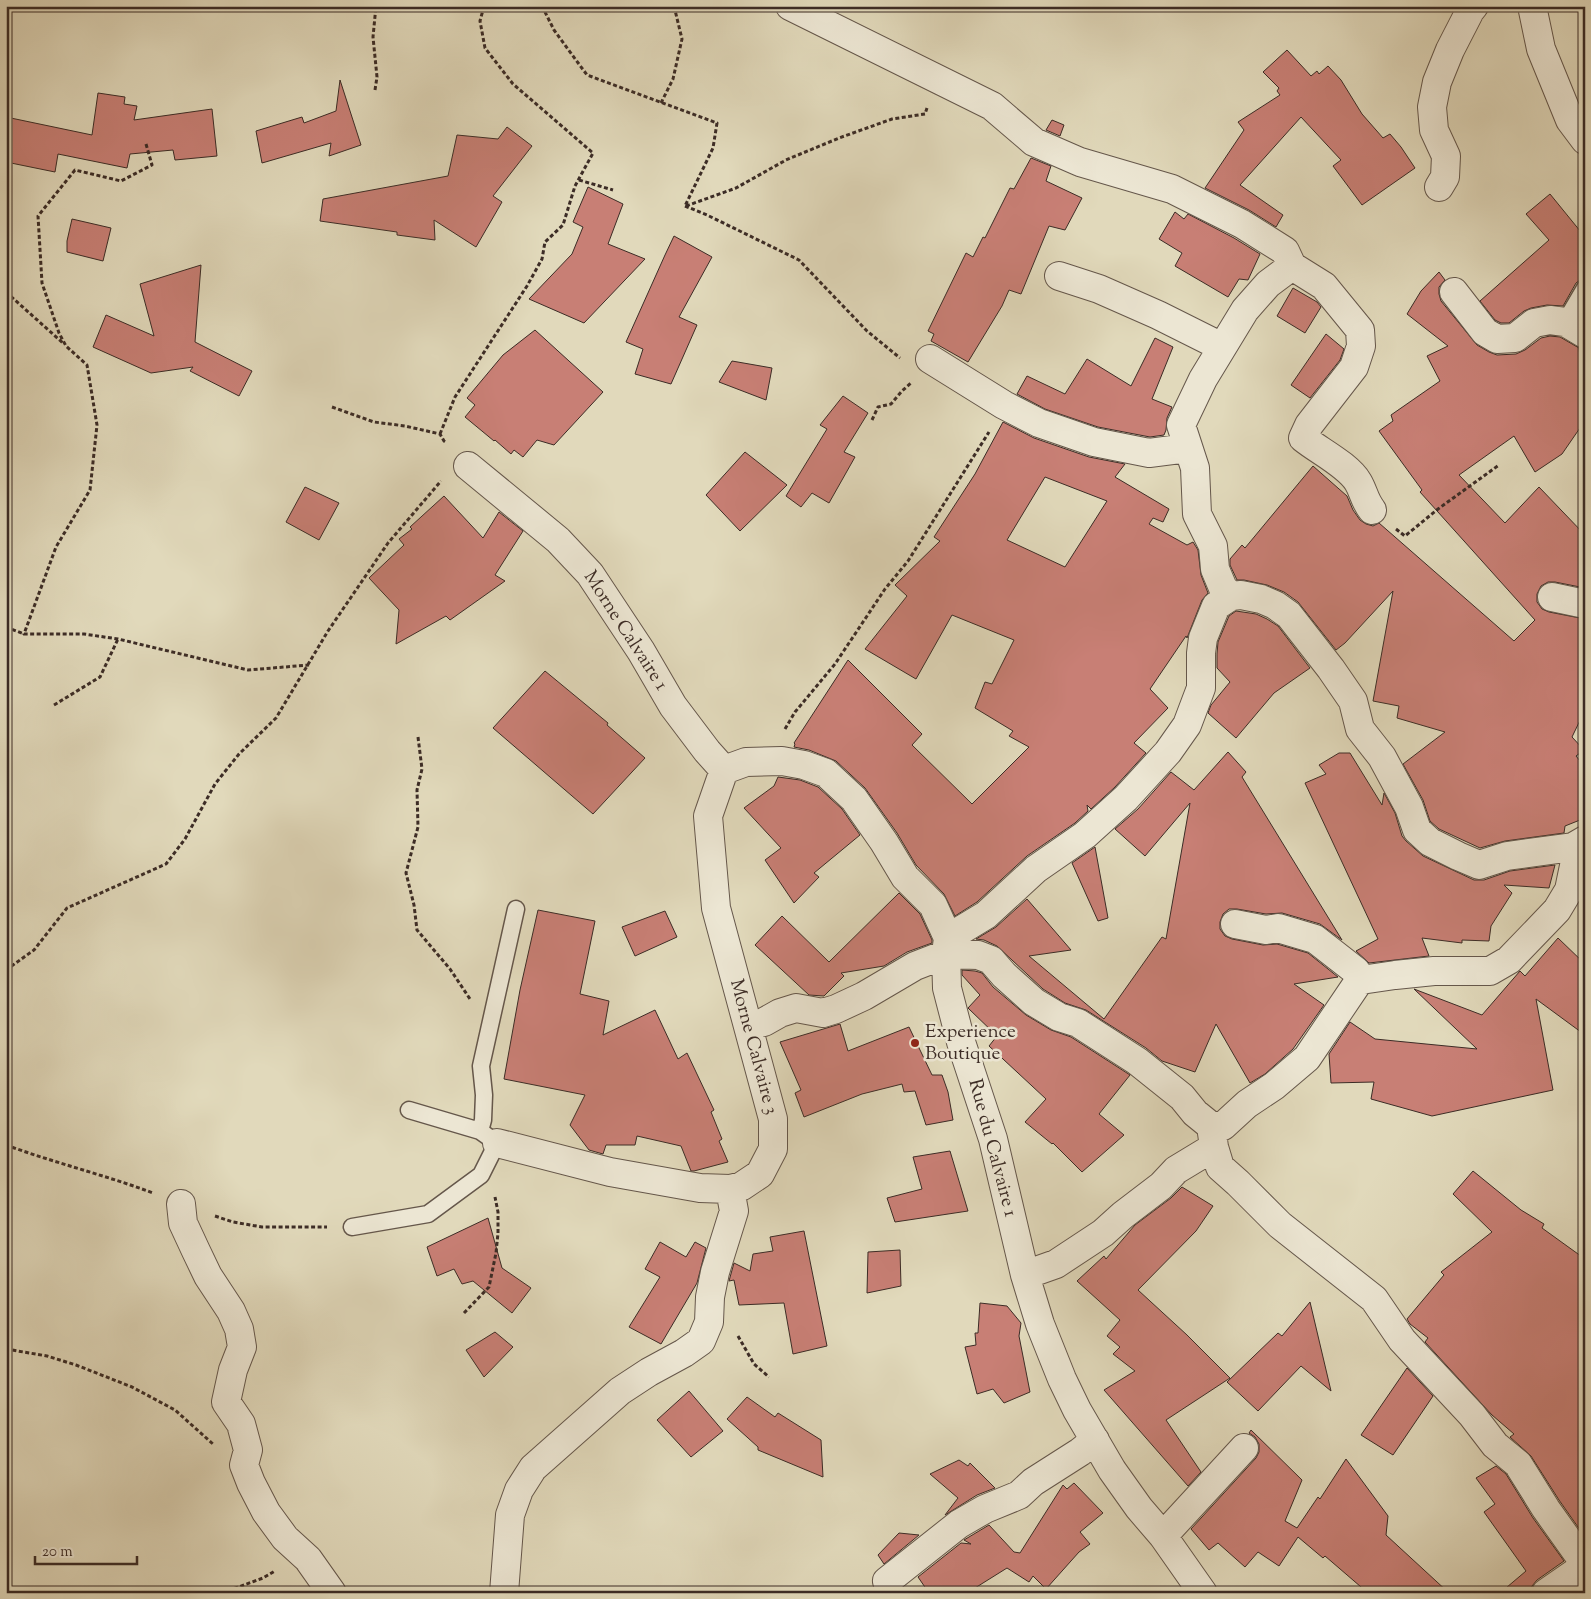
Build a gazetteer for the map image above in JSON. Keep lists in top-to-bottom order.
{
  "streets": {
    "street": ["Morne Calvaire 1", "Morne Calvaire 3", "Rue du Calvaire 1"]
  },
  "crossings": [
    ["Morne Calvaire 1", "Morne Calvaire 3"],
    ["Morne Calvaire 1", "Rue du Calvaire 1"],
    ["Morne Calvaire 3", "Rue du Calvaire 1"]
  ],
  "places": ["Experience Boutique"],
  "scale_bar": "20 m"
}
